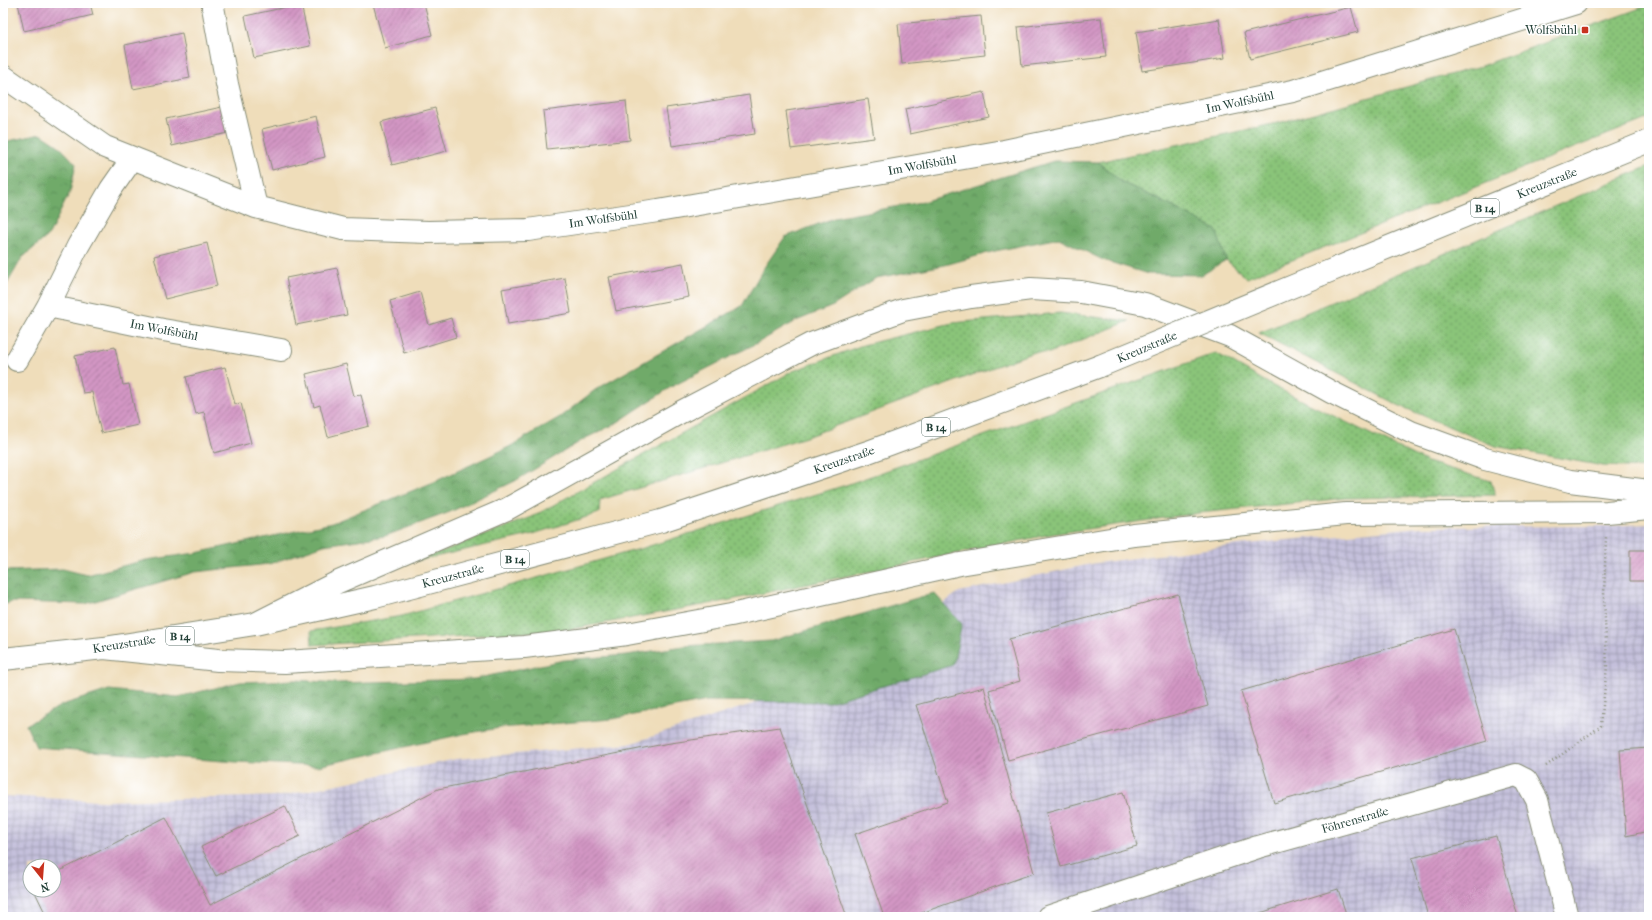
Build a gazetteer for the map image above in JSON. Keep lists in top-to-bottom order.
{
  "streets": {
    "main road": [
      "Im Wolfsbühl",
      "Kreuzstraße",
      "B 14",
      "Föhrenstraße"
    ]
  },
  "places": {
    "transit": ["Wolfsbühl"]
  },
  "north": "bottom"
}
